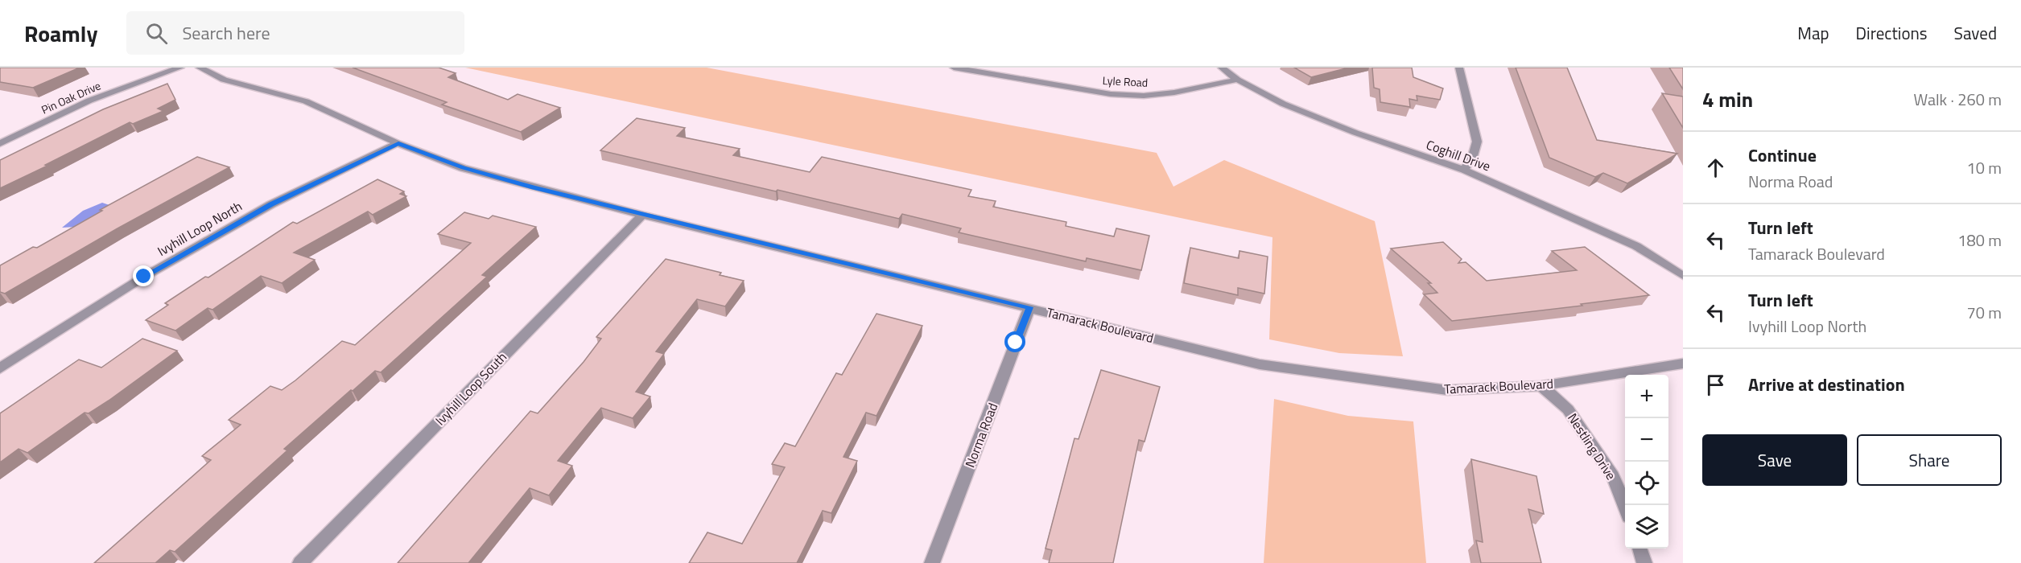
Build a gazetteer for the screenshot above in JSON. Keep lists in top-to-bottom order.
{
  "streets": {
    "street": [
      "Lyle Road",
      "Pin Oak Drive",
      "Coghill Drive",
      "Ivyhill Loop North",
      "Tamarack Boulevard",
      "Ivyhill Loop South",
      "Norma Road",
      "Nestling Drive"
    ]
  },
  "crossings": [
    ["Lyle Road", "Coghill Drive"],
    ["Ivyhill Loop North", "Tamarack Boulevard"],
    ["Tamarack Boulevard", "Ivyhill Loop South"],
    ["Tamarack Boulevard", "Norma Road"],
    ["Tamarack Boulevard", "Nestling Drive"]
  ],
  "page": {
    "header": "Roamly",
    "search": "Search here",
    "nav": ["Map", "Directions", "Saved"],
    "heading": ["4 min", "Walk · 260 m"],
    "list": [
      ["Continue", "Norma Road", "10 m"],
      ["Turn left", "Tamarack Boulevard", "180 m"],
      ["Turn left", "Ivyhill Loop North", "70 m"],
      "Arrive at destination"
    ],
    "map_buttons": ["+", "−"],
    "buttons": ["Save", "Share"]
  }
}
